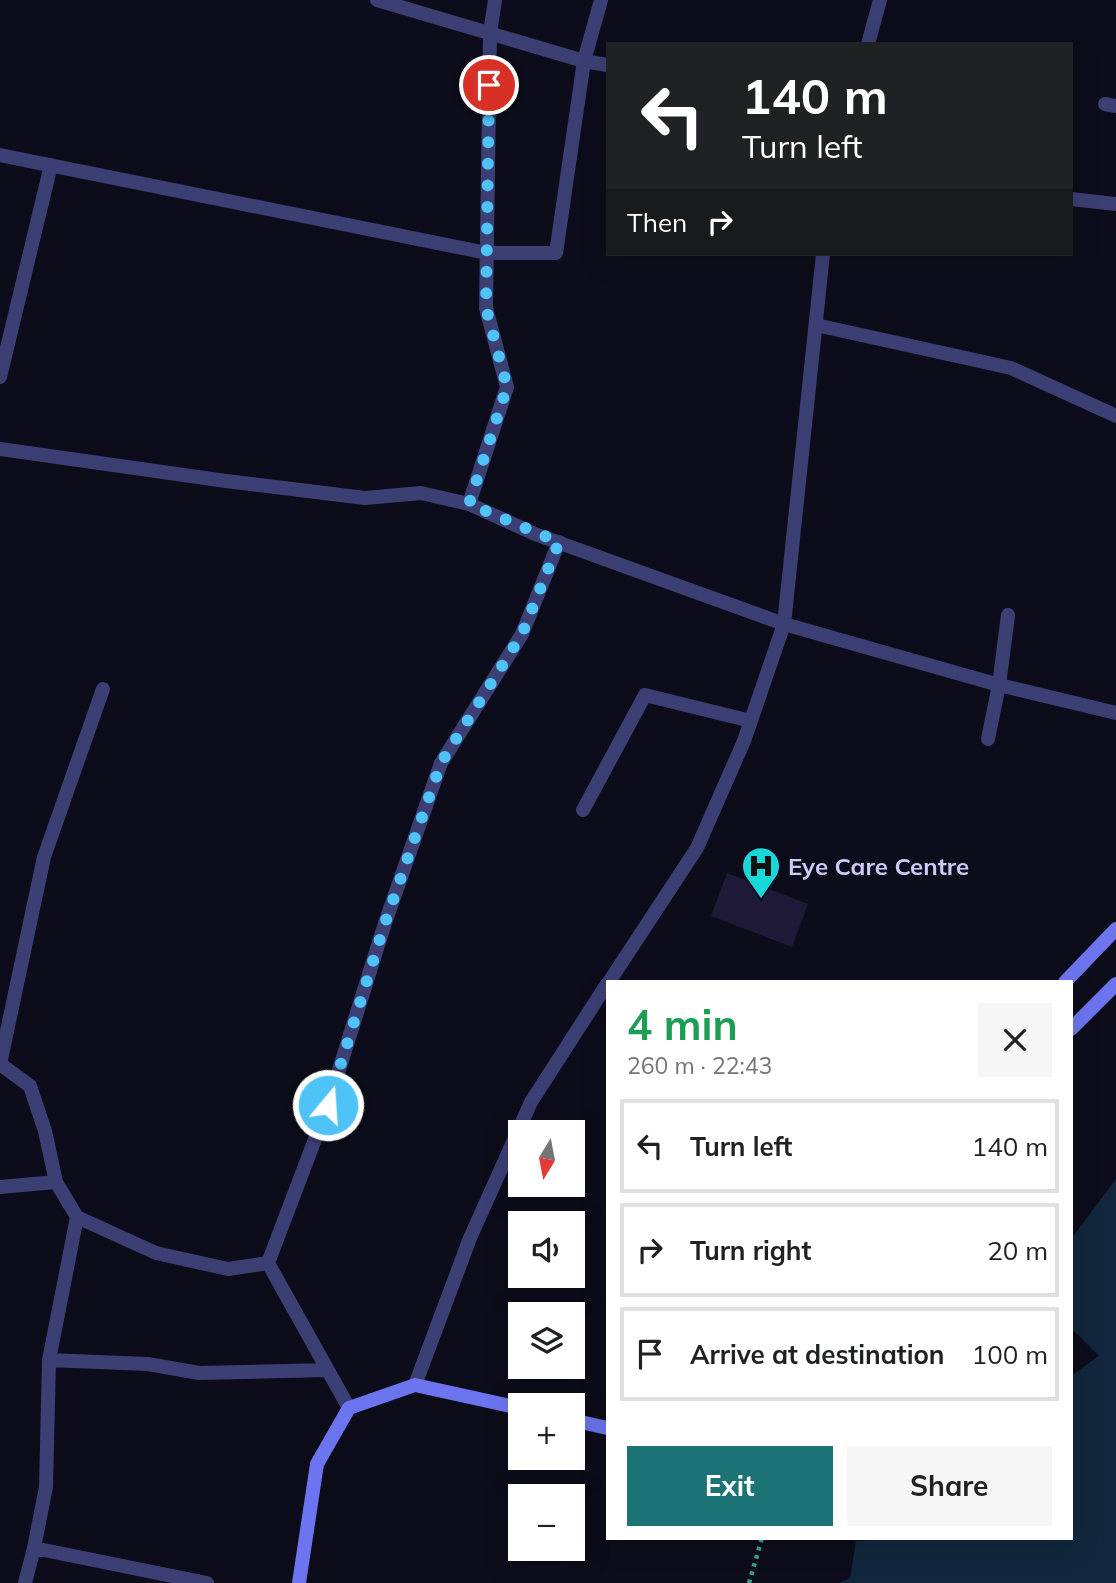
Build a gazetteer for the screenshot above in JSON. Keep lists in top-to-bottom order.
{
  "places": {
    "hospital": ["Eye Care Centre"]
  },
  "north": "bottom",
  "page": {
    "turn": ["140 m", "Turn left"],
    "then": "Then",
    "heading": ["4 min", "260 m · 22:43"],
    "list": [
      {
        "name": "Turn left",
        "value": "140 m"
      },
      {
        "name": "Turn right",
        "value": "20 m"
      },
      {
        "name": "Arrive at destination",
        "value": "100 m"
      }
    ],
    "map_buttons": ["+", "−"],
    "buttons": ["Exit", "Share"]
  }
}
